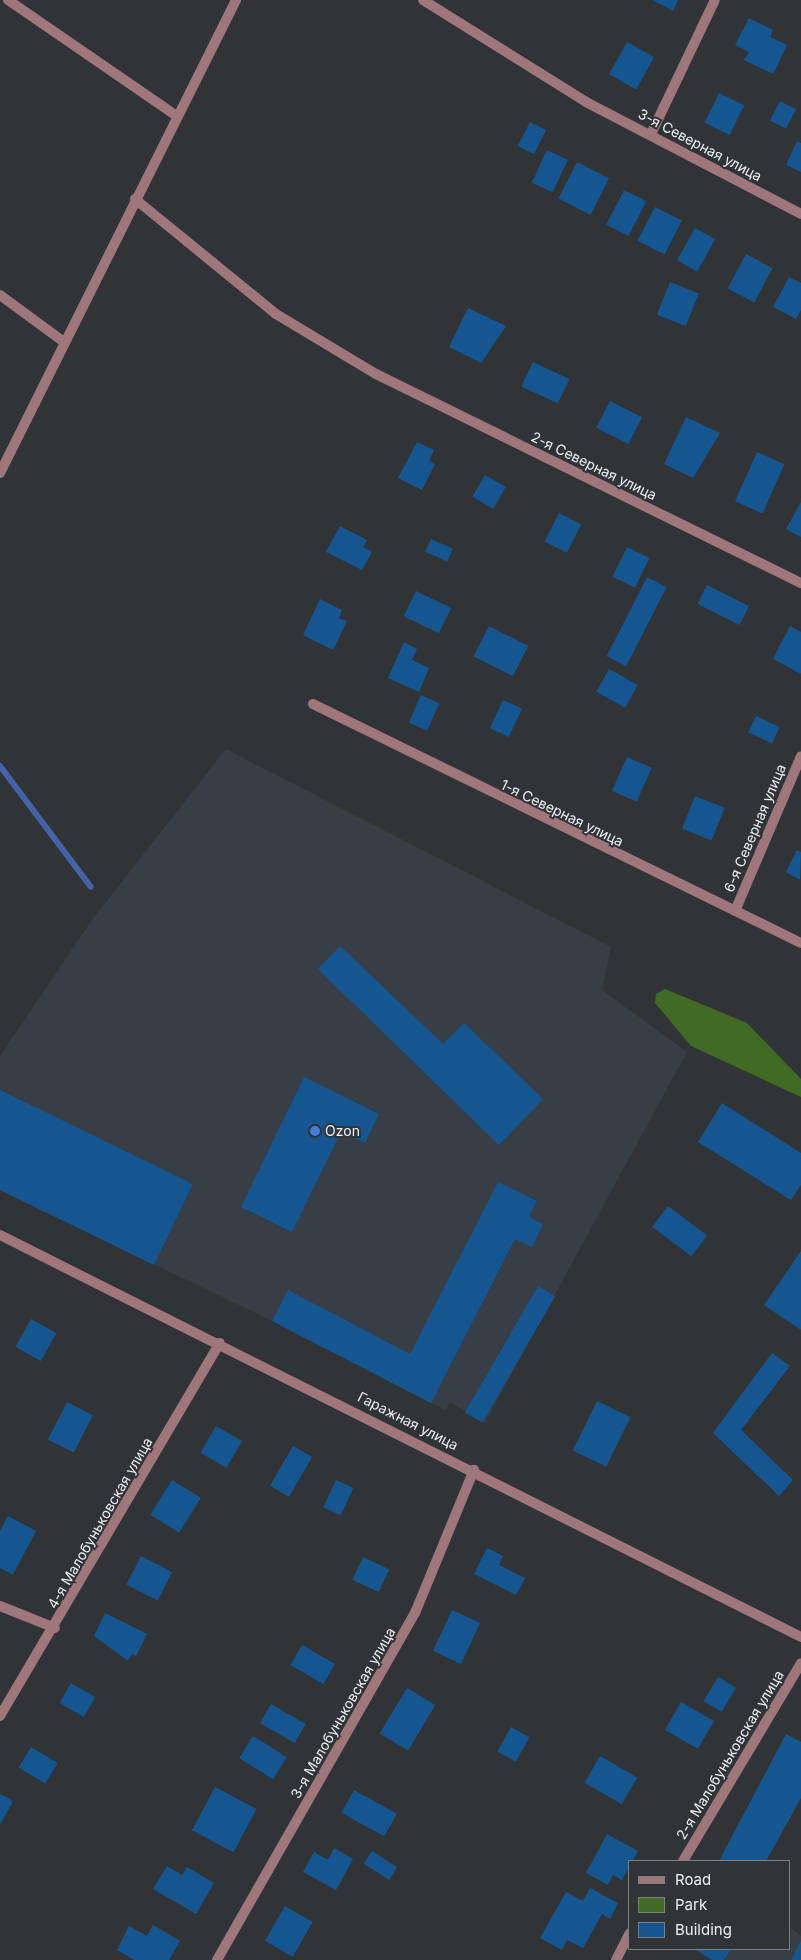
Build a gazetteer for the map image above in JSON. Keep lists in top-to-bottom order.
{
  "streets": {
    "street": [
      "3-я Северная улица",
      "2-я Северная улица",
      "1-я Северная улица",
      "6-я Северная улица",
      "Гаражная улица",
      "4-я Малобуньковская улица",
      "3-я Малобуньковская улица",
      "2-я Малобуньковская улица"
    ]
  },
  "crossings": [
    ["1-я Северная улица", "6-я Северная улица"],
    ["Гаражная улица", "4-я Малобуньковская улица"],
    ["Гаражная улица", "3-я Малобуньковская улица"]
  ],
  "places": ["Ozon"],
  "legend": ["Road", "Park", "Building"]
}
